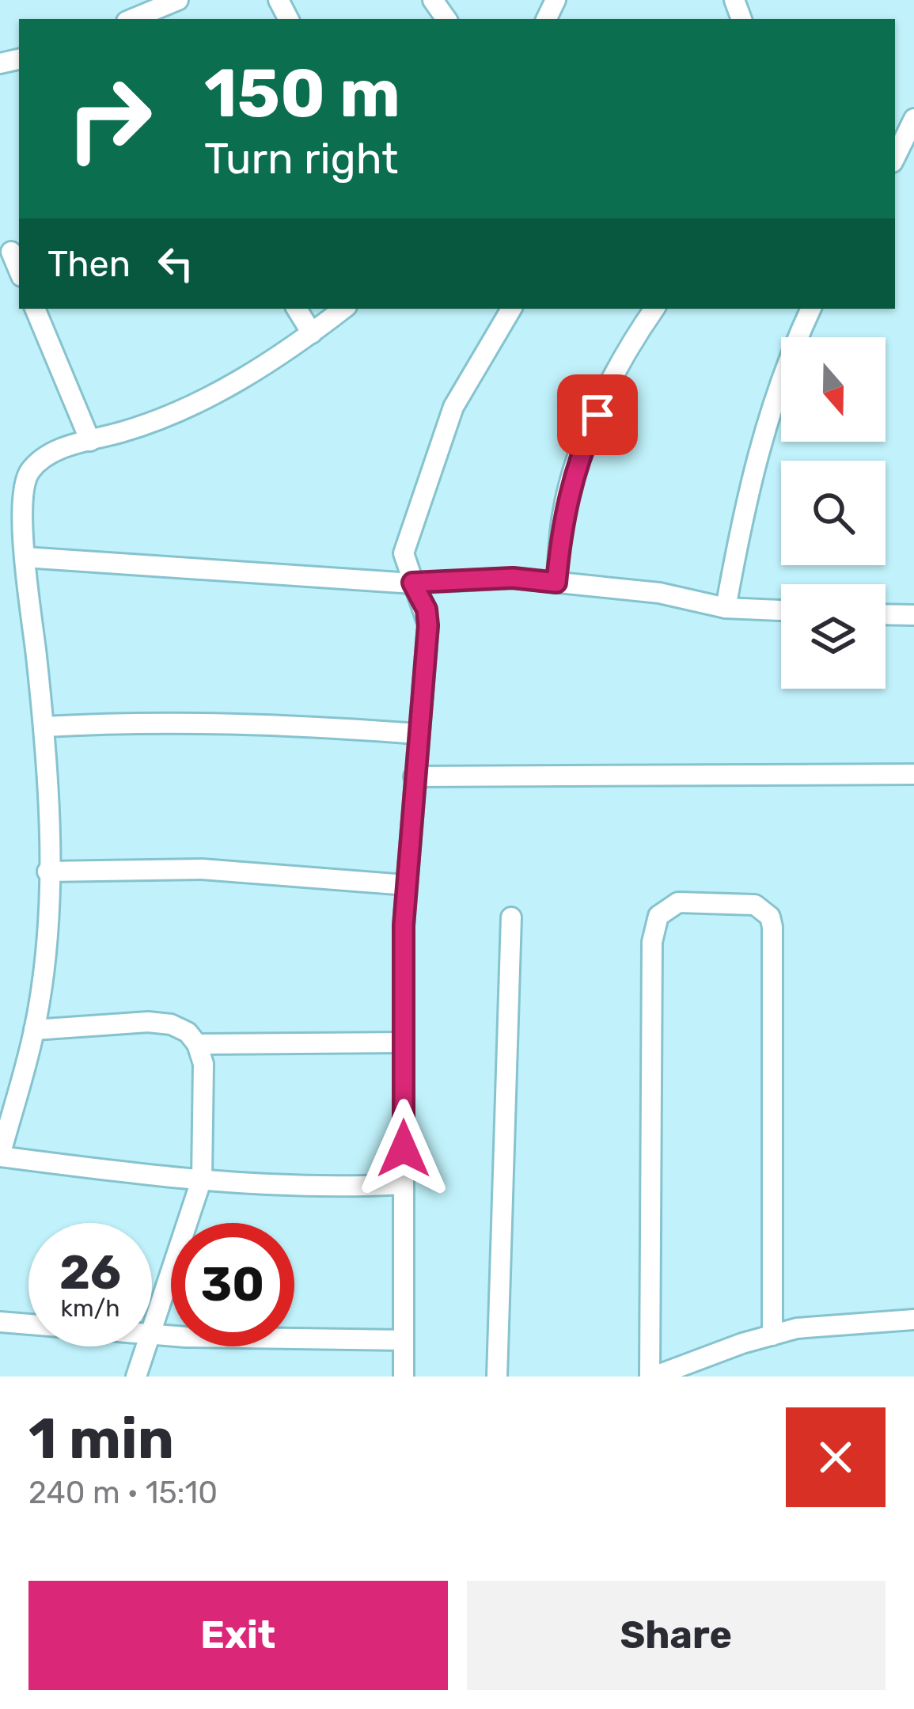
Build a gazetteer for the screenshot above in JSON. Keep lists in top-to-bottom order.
{
  "north": "bottom",
  "page": {
    "turn": ["150 m", "Turn right"],
    "then": "Then",
    "speed": "26 km/h",
    "limit": "30",
    "heading": ["1 min", "240 m · 15:10"],
    "buttons": ["Exit", "Share"]
  }
}
